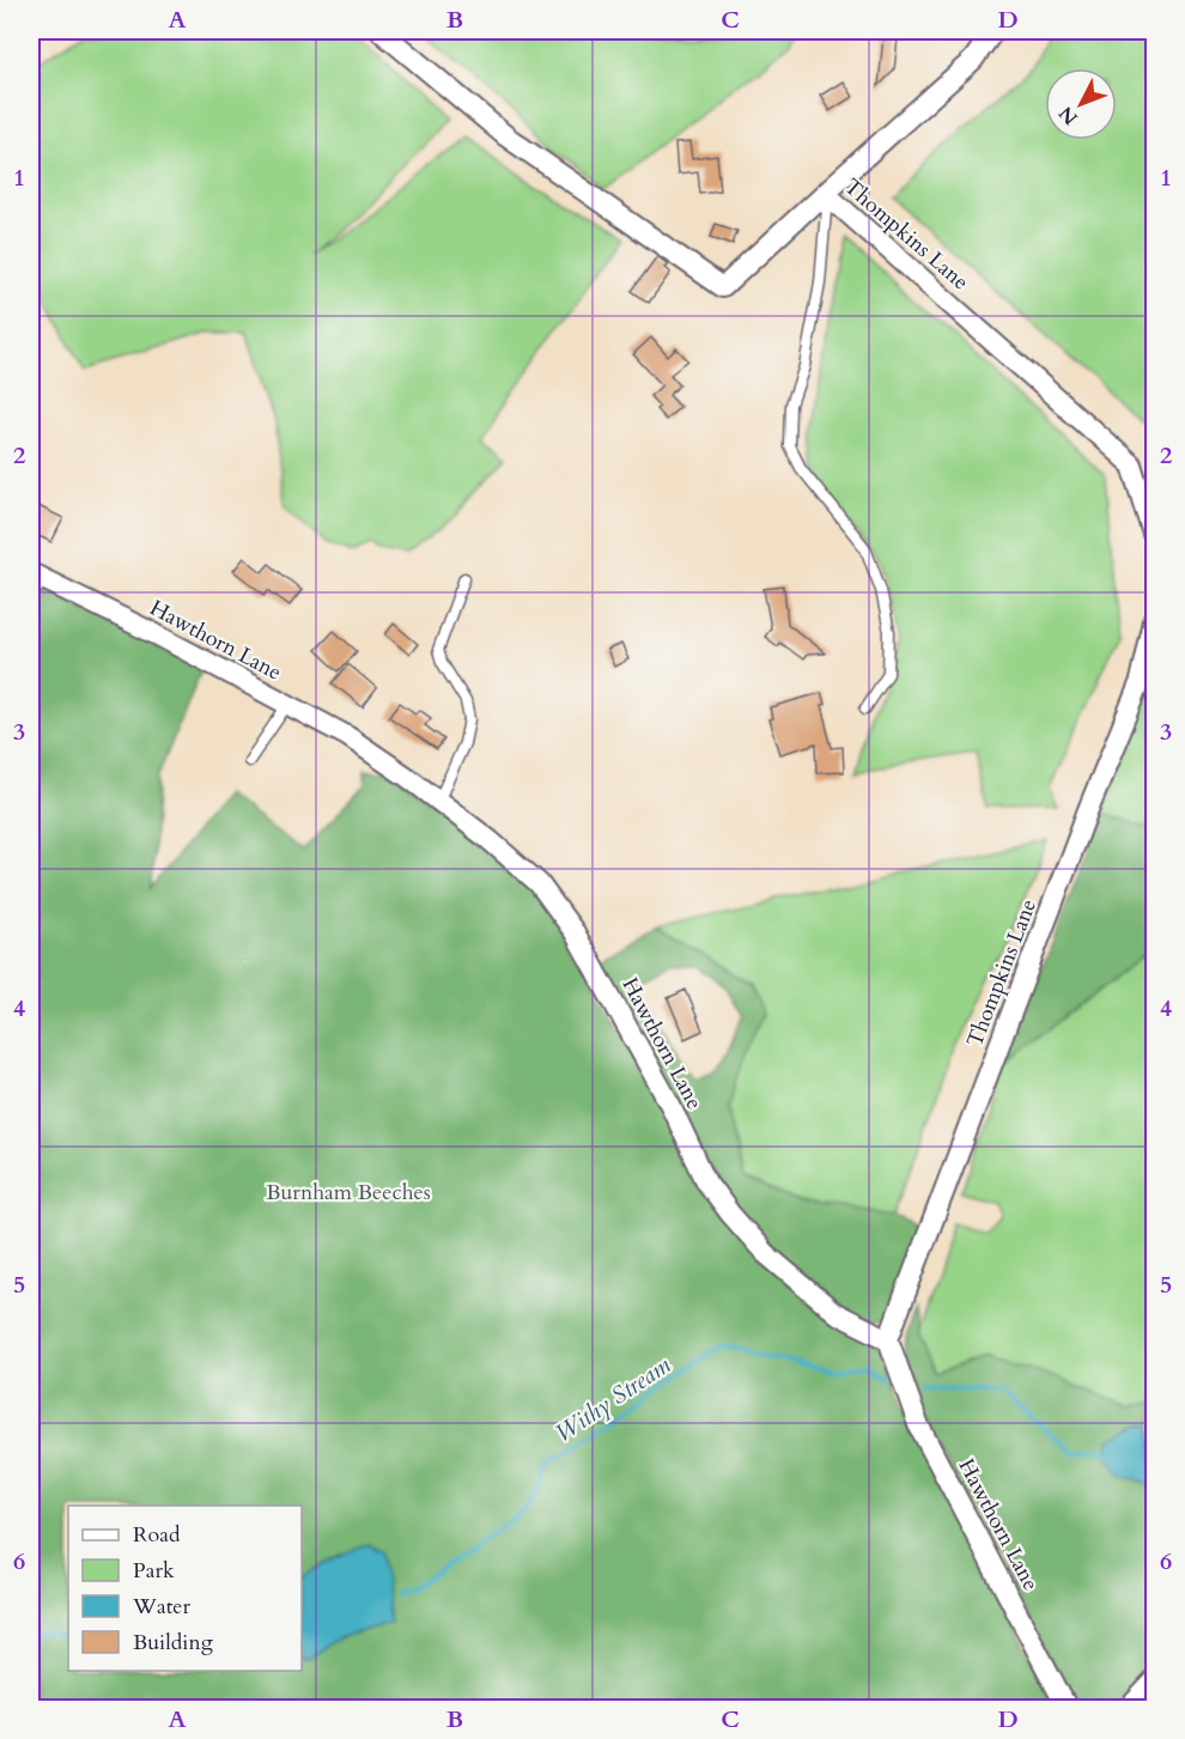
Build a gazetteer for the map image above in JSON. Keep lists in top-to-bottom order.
{
  "streets": {
    "street": ["Thompkins Lane", "Hawthorn Lane"]
  },
  "crossings": [
    ["Thompkins Lane", "Hawthorn Lane"]
  ],
  "water": ["Withy Stream"],
  "parks": ["Burnham Beeches"],
  "legend": [
    "Road",
    "Park",
    "Water",
    "Building"
  ],
  "north": "bottom left",
  "grid": {
    "columns": [
      "A",
      "B",
      "C",
      "D"
    ],
    "rows": [
      "1",
      "2",
      "3",
      "4",
      "5",
      "6"
    ]
  }
}
